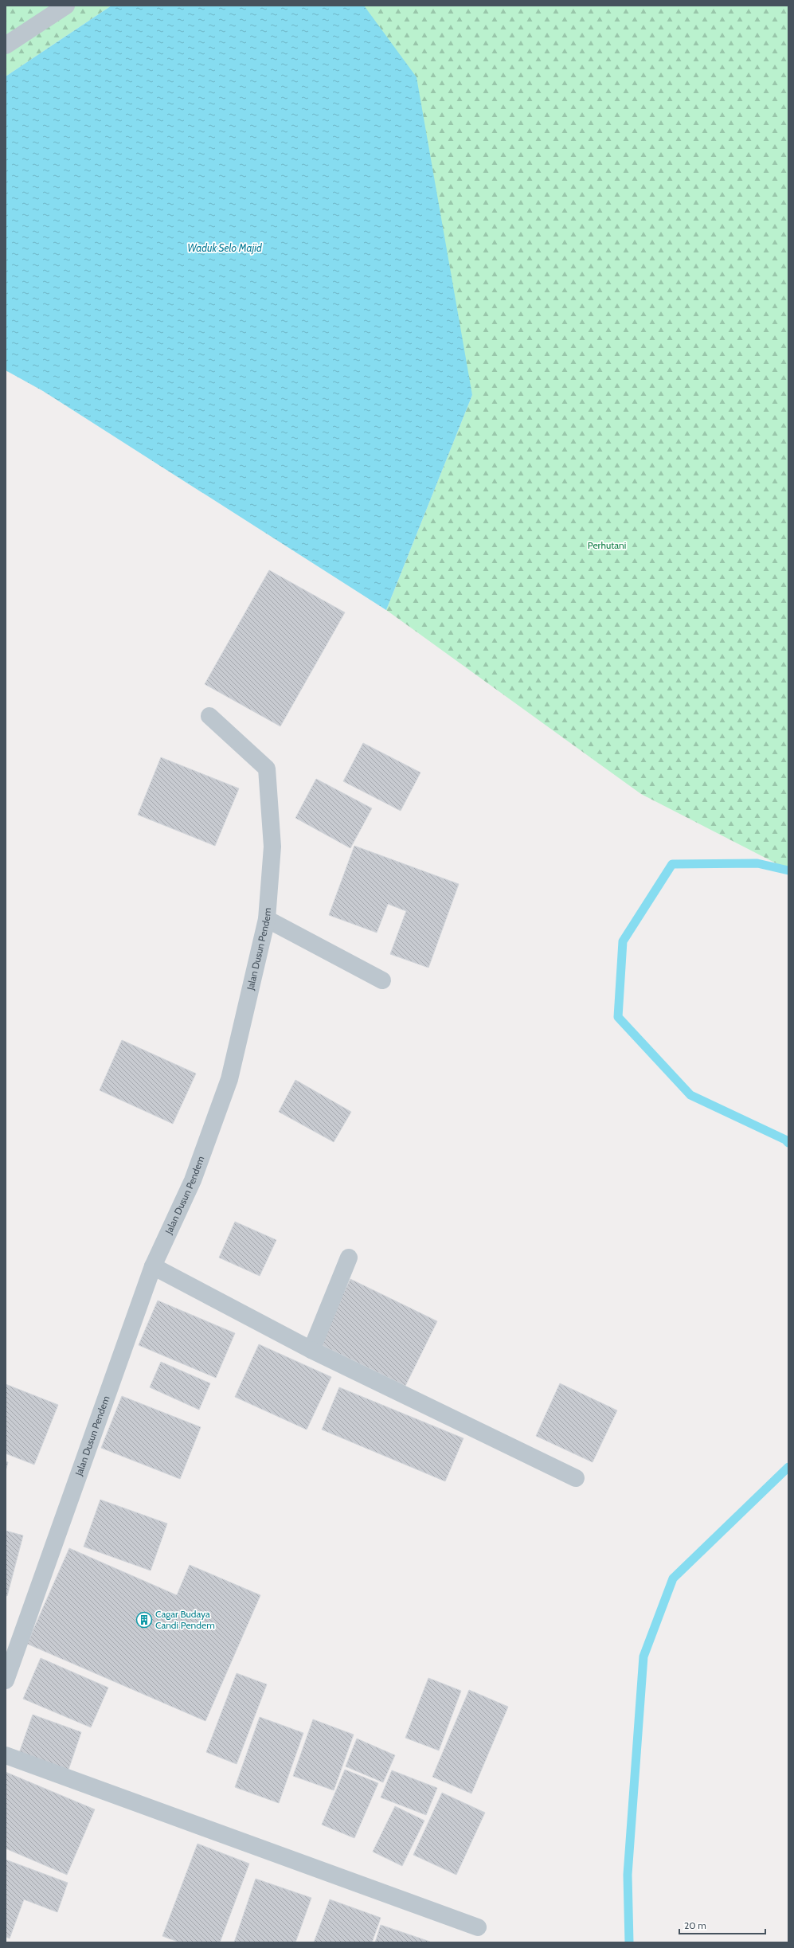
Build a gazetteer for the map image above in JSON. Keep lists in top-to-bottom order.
{
  "streets": {
    "street": ["Jalan Dusun Pendem"]
  },
  "water": ["Waduk Selo Majid"],
  "parks": ["Perhutani"],
  "places": {
    "building": ["Cagar Budaya Candi Pendem"]
  },
  "scale_bar": "20 m"
}
